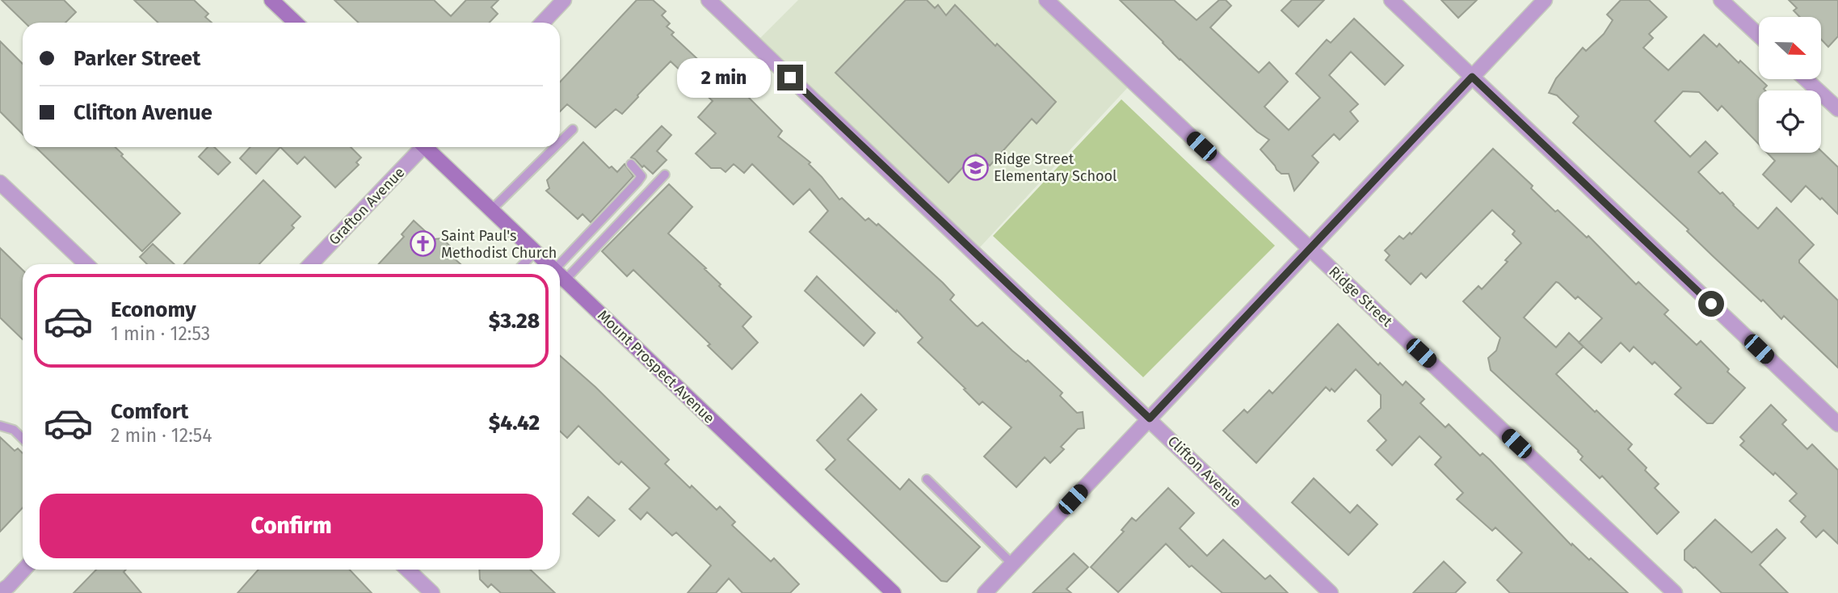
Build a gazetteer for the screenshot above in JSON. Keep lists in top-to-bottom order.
{
  "streets": {
    "main road": ["Mount Prospect Avenue"],
    "street": ["Grafton Avenue", "Ridge Street", "Clifton Avenue"]
  },
  "places": {
    "school or university": ["Ridge Street Elementary School"],
    "church": ["Saint Paul's Methodist Church"]
  },
  "north": "right",
  "page": {
    "banner": ["Parker Street", "Clifton Avenue"],
    "bubble": "2 min",
    "list": [
      {
        "name": "Economy",
        "note": "1 min · 12:53",
        "value": "$3.28"
      },
      {
        "name": "Comfort",
        "note": "2 min · 12:54",
        "value": "$4.42"
      }
    ],
    "buttons": "Confirm"
  }
}
